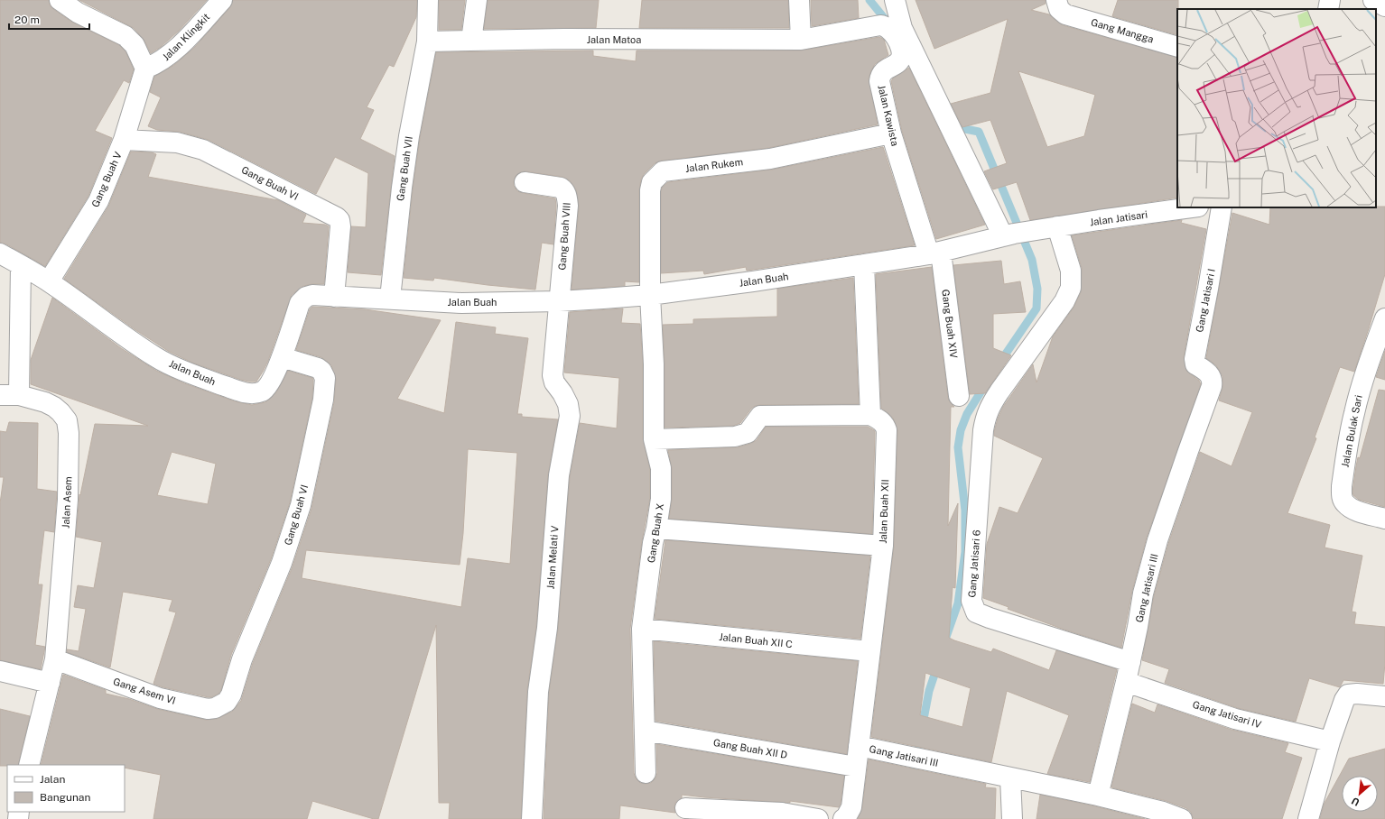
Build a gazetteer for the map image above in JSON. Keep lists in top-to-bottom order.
{
  "streets": {
    "street": [
      "Gang Mangga",
      "Jalan Klingkit",
      "Jalan Matoa",
      "Jalan Kawista",
      "Jalan Rukem",
      "Gang Buah VII",
      "Gang Buah V",
      "Gang Buah VI",
      "Jalan Jatisari",
      "Gang Buah VIII",
      "Jalan Buah",
      "Gang Jatisari I",
      "Gang Buah XIV",
      "Jalan Bulak Sari",
      "Jalan Asem",
      "Jalan Buah XII",
      "Gang Buah X",
      "Jalan Melati V",
      "Gang Jatisari 6",
      "Gang Jatisari III",
      "Jalan Buah XII C",
      "Gang Asem VI",
      "Gang Jatisari IV",
      "Gang Buah XII D"
    ]
  },
  "crossings": [
    ["Jalan Klingkit", "Gang Buah V"],
    ["Jalan Matoa", "Jalan Kawista"],
    ["Jalan Matoa", "Gang Buah VII"],
    ["Jalan Kawista", "Jalan Rukem"],
    ["Jalan Kawista", "Jalan Buah"],
    ["Jalan Kawista", "Gang Buah XIV"],
    ["Jalan Rukem", "Jalan Buah"],
    ["Jalan Rukem", "Gang Buah X"],
    ["Gang Buah VII", "Jalan Buah"],
    ["Gang Buah V", "Gang Buah VI"],
    ["Gang Buah V", "Jalan Buah"],
    ["Gang Buah VI", "Jalan Buah"],
    ["Gang Buah VI", "Gang Asem VI"],
    ["Jalan Jatisari", "Jalan Buah"],
    ["Jalan Jatisari", "Gang Jatisari 6"],
    ["Gang Buah VIII", "Jalan Buah"],
    ["Gang Buah VIII", "Jalan Melati V"],
    ["Jalan Buah", "Gang Buah XIV"],
    ["Jalan Buah", "Jalan Asem"],
    ["Jalan Buah", "Gang Buah X"],
    ["Jalan Buah", "Jalan Melati V"],
    ["Jalan Buah", "Gang Jatisari 6"],
    ["Gang Jatisari I", "Gang Jatisari III"],
    ["Jalan Asem", "Gang Asem VI"],
    ["Jalan Buah XII", "Gang Jatisari III"],
    ["Jalan Buah XII", "Jalan Buah XII C"],
    ["Jalan Buah XII", "Gang Buah XII D"],
    ["Gang Buah X", "Jalan Buah XII C"],
    ["Gang Buah X", "Gang Buah XII D"],
    ["Gang Jatisari 6", "Gang Jatisari III"],
    ["Gang Jatisari III", "Gang Jatisari IV"]
  ],
  "legend": ["Jalan", "Bangunan"],
  "scale_bar": "20 m",
  "north": "bottom left"
}
